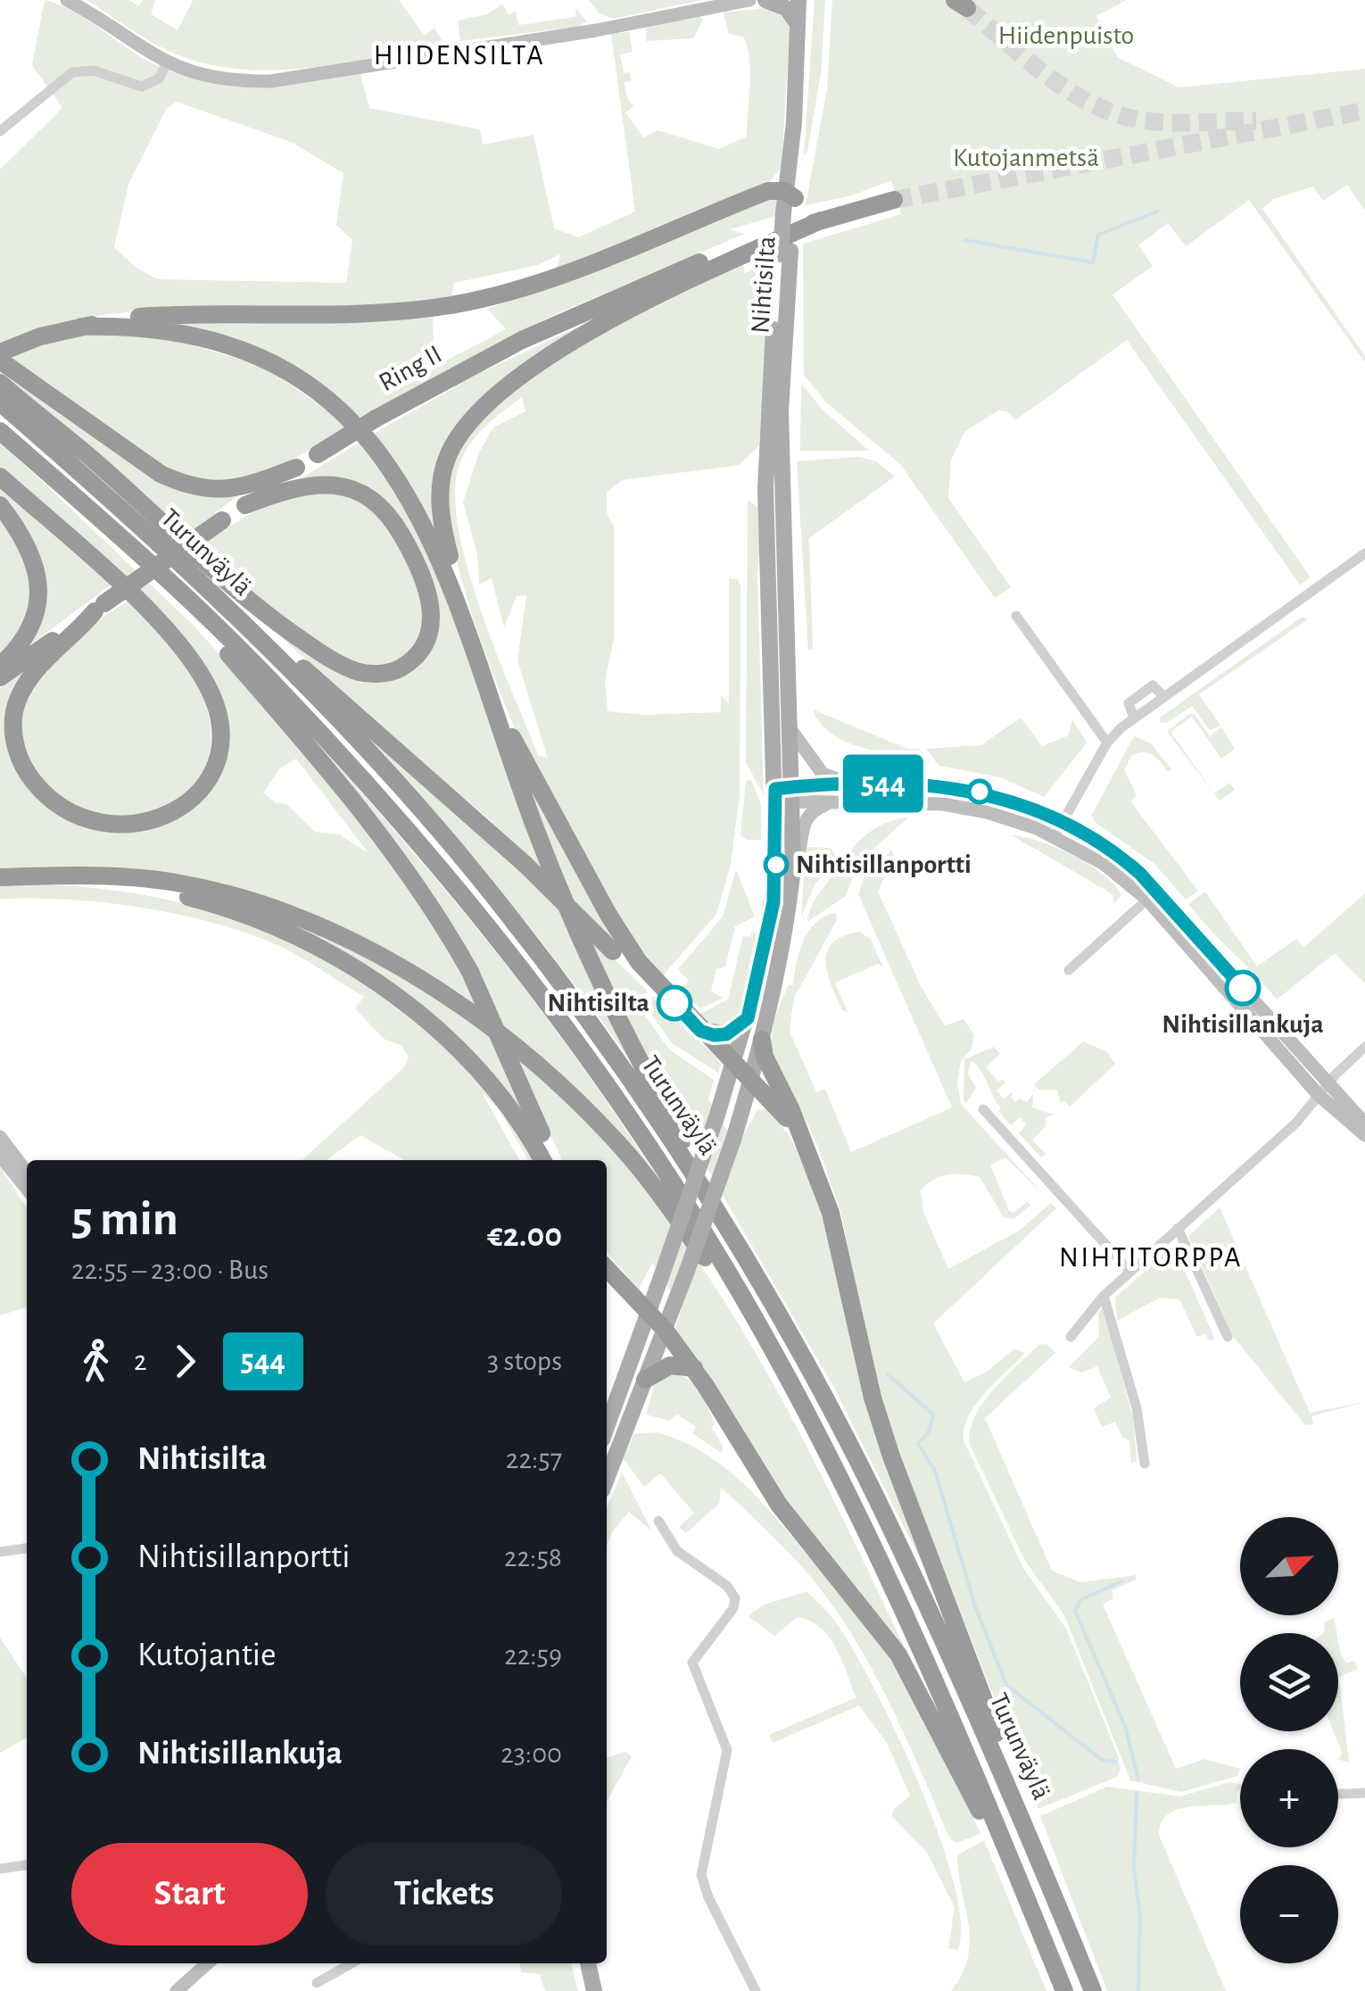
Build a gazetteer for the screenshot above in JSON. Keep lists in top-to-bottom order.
{
  "streets": {
    "highway": ["Ring II", "Turunväylä"],
    "main road": ["Nihtisilta"]
  },
  "districts": ["HIIDENSILTA", "NIHTITORPPA"],
  "parks": ["Hiidenpuisto", "Kutojanmetsä"],
  "places": ["Nihtisillanportti", "Nihtisillankuja", "Nihtisilta"],
  "lines": ["bus line 544"],
  "north": "top right",
  "page": {
    "on_map": "544",
    "heading": ["5 min", "22:55 – 23:00 · Bus", "€2.00"],
    "legs": ["2", "544", "3 stops"],
    "list": [
      {
        "name": "Nihtisilta",
        "value": "22:57"
      },
      {
        "name": "Nihtisillanportti",
        "value": "22:58"
      },
      {
        "name": "Kutojantie",
        "value": "22:59"
      },
      {
        "name": "Nihtisillankuja",
        "value": "23:00"
      }
    ],
    "map_buttons": ["+", "−"],
    "buttons": ["Start", "Tickets"]
  }
}
